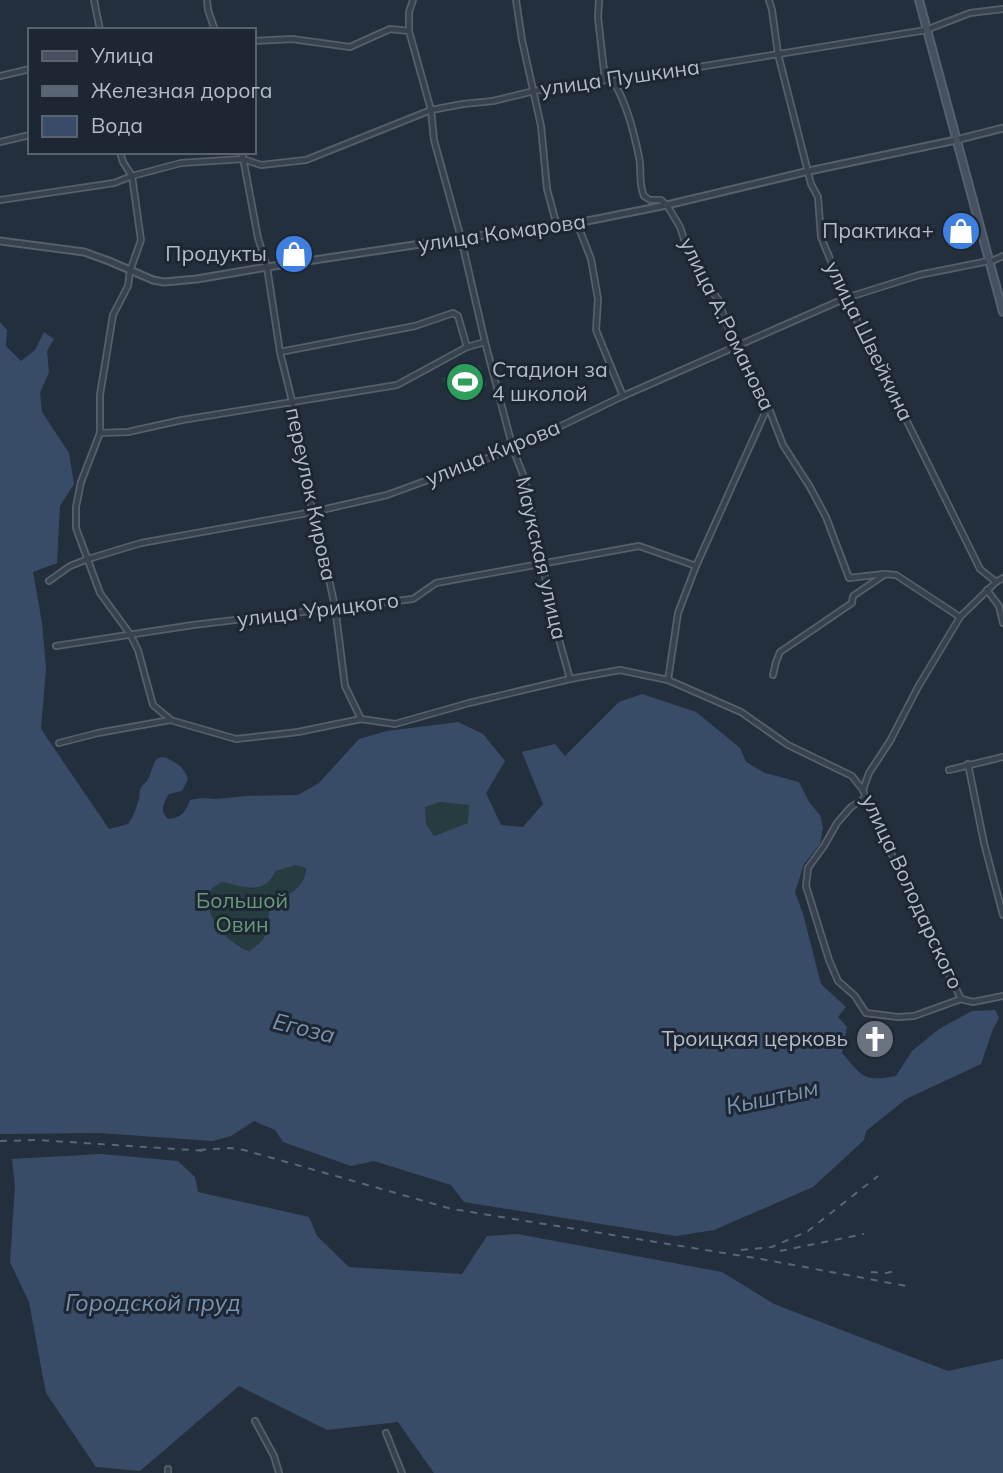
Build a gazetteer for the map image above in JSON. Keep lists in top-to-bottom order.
{
  "streets": {
    "street": [
      "улица Пушкина",
      "улица Комарова",
      "улица А.Романова",
      "улица Швейкина",
      "улица Кирова",
      "переулок Кирова",
      "Маукская улица",
      "улица Урицкого",
      "улица Володарского"
    ]
  },
  "crossings": [
    ["улица Пушкина", "улица А.Романова"],
    ["улица Пушкина", "улица Швейкина"],
    ["улица Пушкина", "переулок Кирова"],
    ["улица Пушкина", "Маукская улица"],
    ["улица Комарова", "улица А.Романова"],
    ["улица Комарова", "улица Швейкина"],
    ["улица Комарова", "переулок Кирова"],
    ["улица Комарова", "Маукская улица"],
    ["улица А.Романова", "улица Кирова"],
    ["улица Швейкина", "улица Кирова"],
    ["улица Швейкина", "улица Володарского"],
    ["улица Кирова", "переулок Кирова"],
    ["улица Кирова", "Маукская улица"],
    ["переулок Кирова", "улица Урицкого"],
    ["Маукская улица", "улица Урицкого"]
  ],
  "water": ["Егоза", "Кыштым", "Городской пруд"],
  "parks": ["Большой Овин"],
  "places": {
    "shop": ["Практика+", "Продукты"],
    "sports": ["Стадион за 4 школой"],
    "church": ["Троицкая церковь"]
  },
  "legend": ["Улица", "Железная дорога", "Вода"]
}
